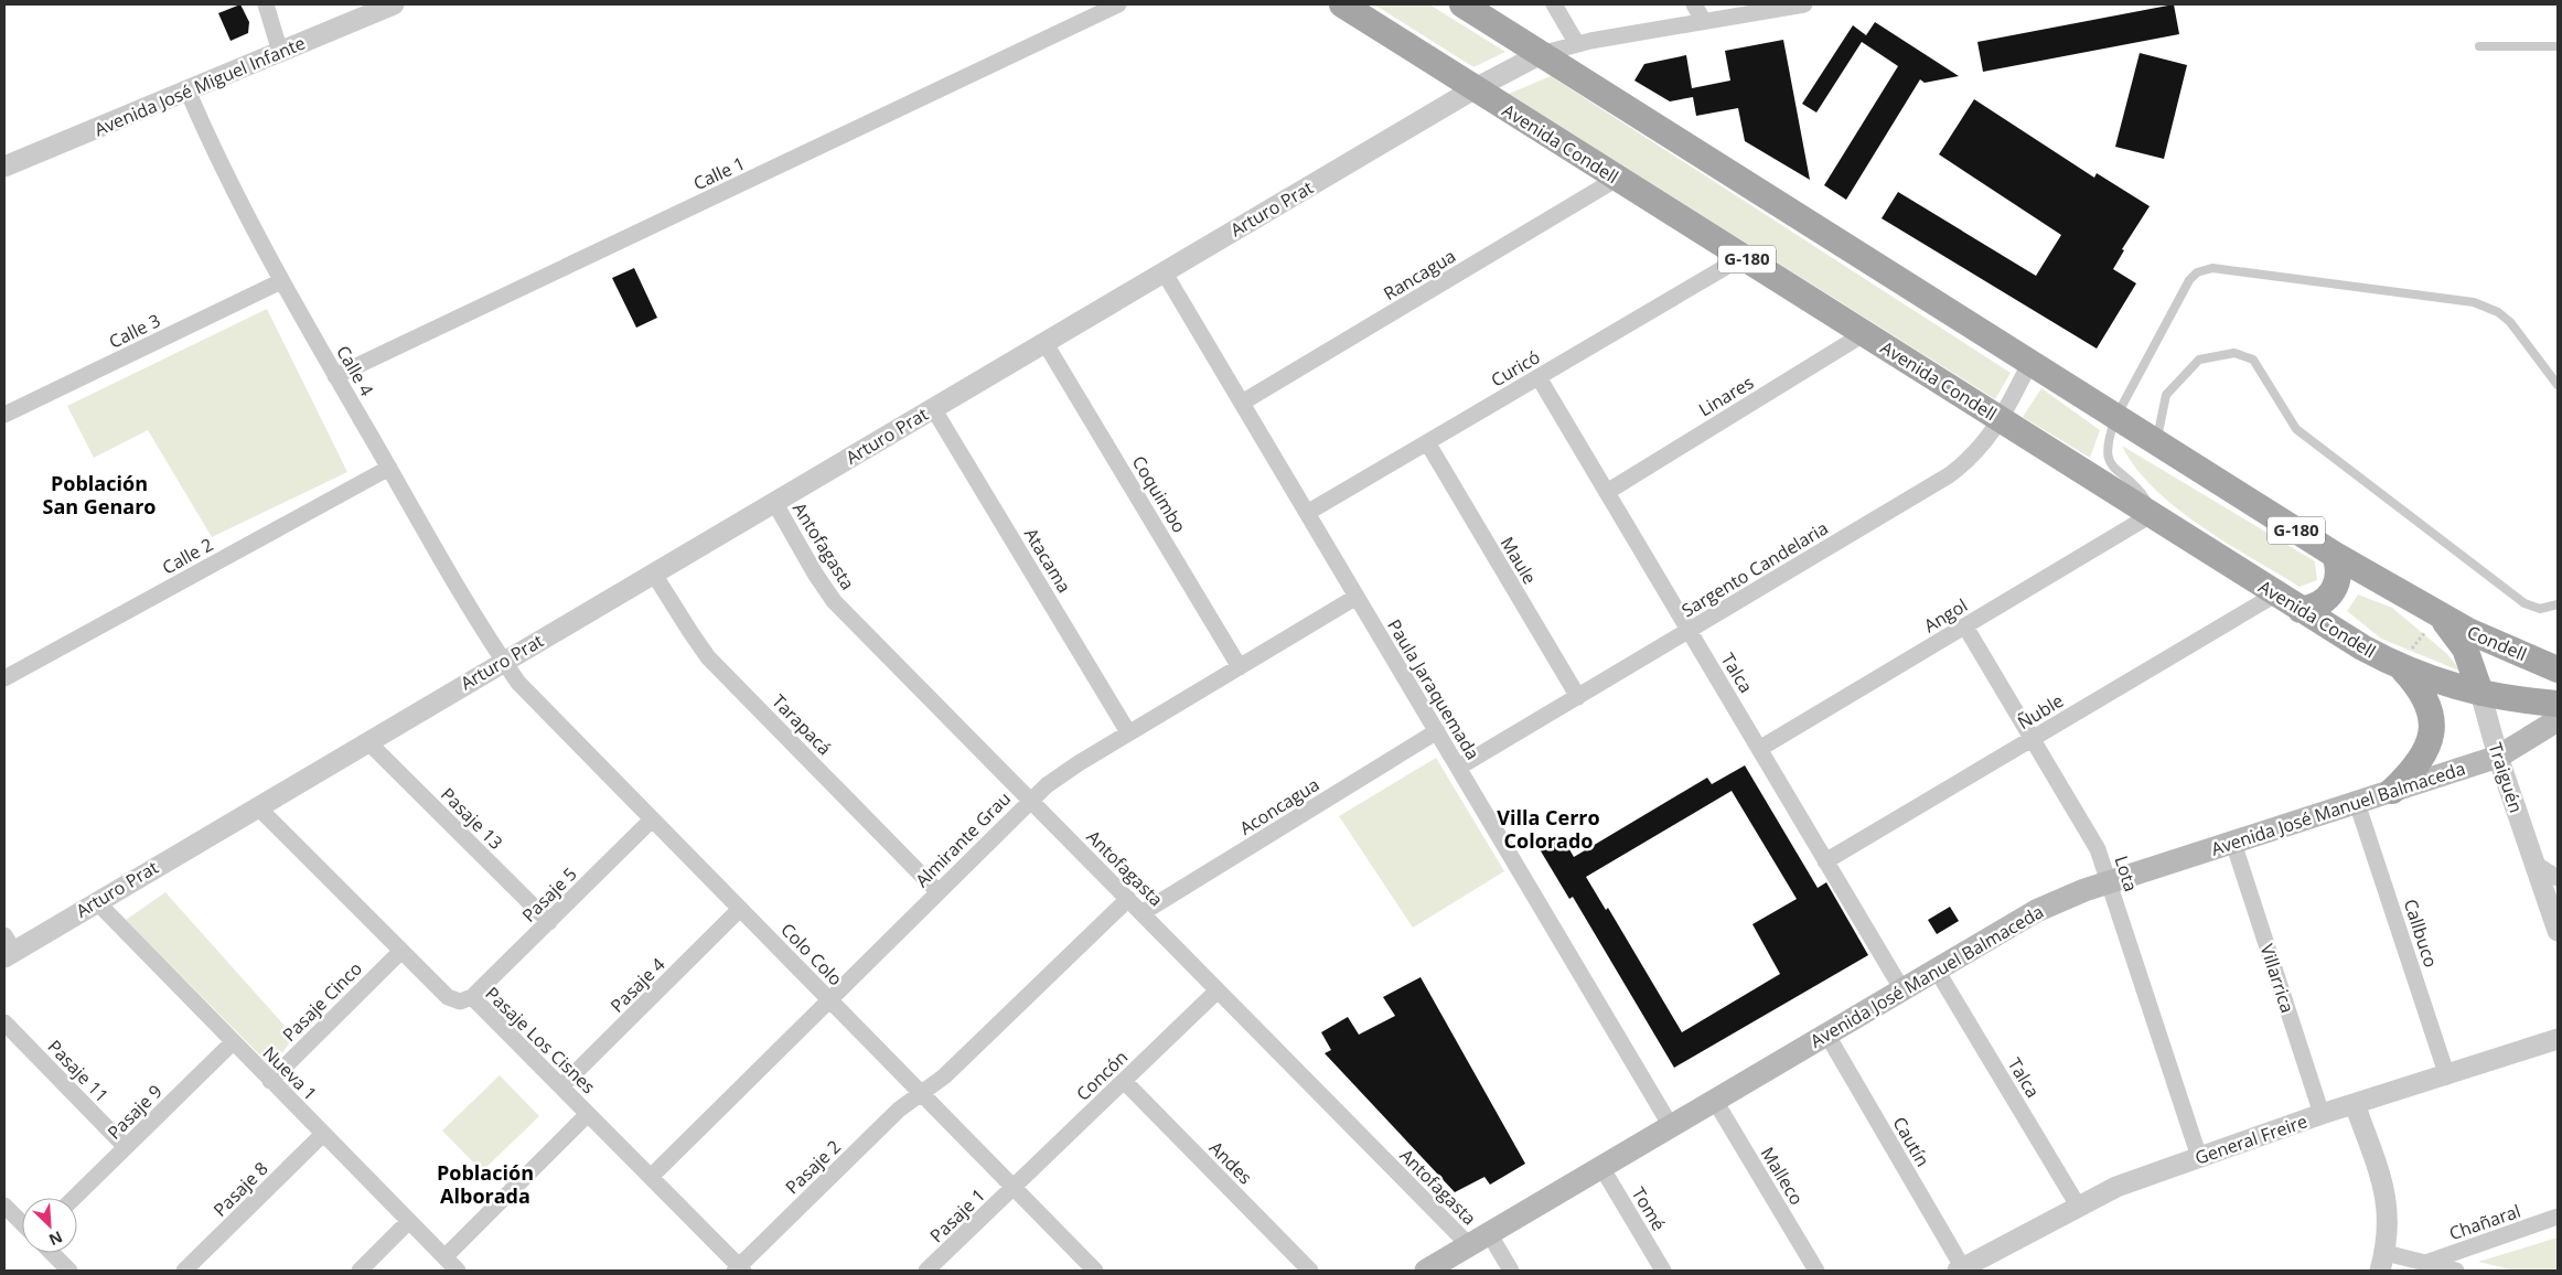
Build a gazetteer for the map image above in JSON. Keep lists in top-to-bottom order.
{
  "streets": {
    "main road": [
      "Avenida Condell",
      "G-180",
      "Condell",
      "Avenida José Manuel Balmaceda"
    ],
    "street": [
      "Avenida José Miguel Infante",
      "Calle 1",
      "Arturo Prat",
      "Rancagua",
      "Calle 3",
      "Curicó",
      "Calle 4",
      "Linares",
      "Coquimbo",
      "Antofagasta",
      "Calle 2",
      "Atacama",
      "Maule",
      "Sargento Candelaria",
      "Angol",
      "Talca",
      "Paula Jaraquemada",
      "Ñuble",
      "Tarapacá",
      "Traiguén",
      "Aconcagua",
      "Pasaje 13",
      "Almirante Grau",
      "Lota",
      "Pasaje 5",
      "Callbuco",
      "Colo Colo",
      "Villarrica",
      "Pasaje 4",
      "Pasaje Cinco",
      "Pasaje Los Cisnes",
      "Pasaje 11",
      "Nueva 1",
      "Concón",
      "Pasaje 9",
      "General Freire",
      "Cautín",
      "Andes",
      "Pasaje 2",
      "Malleco",
      "Pasaje 8",
      "Tomé",
      "Pasaje 1",
      "Chañaral"
    ]
  },
  "crossings": [
    ["Avenida José Miguel Infante", "Calle 4"],
    ["Avenida Condell", "Arturo Prat"],
    ["Avenida Condell", "Rancagua"],
    ["Avenida Condell", "Curicó"],
    ["Avenida Condell", "Linares"],
    ["Avenida Condell", "Sargento Candelaria"],
    ["Avenida Condell", "Angol"],
    ["Avenida Condell", "Ñuble"],
    ["Avenida Condell", "Traiguén"],
    ["Calle 1", "Calle 4"],
    ["Arturo Prat", "G-180"],
    ["Arturo Prat", "Calle 4"],
    ["Arturo Prat", "Coquimbo"],
    ["Arturo Prat", "Antofagasta"],
    ["Arturo Prat", "Atacama"],
    ["Arturo Prat", "Paula Jaraquemada"],
    ["Arturo Prat", "Tarapacá"],
    ["Arturo Prat", "Pasaje 13"],
    ["Arturo Prat", "Colo Colo"],
    ["Arturo Prat", "Pasaje Los Cisnes"],
    ["Arturo Prat", "Nueva 1"],
    ["G-180", "Sargento Candelaria"],
    ["G-180", "Condell"],
    ["Rancagua", "Paula Jaraquemada"],
    ["Calle 3", "Calle 4"],
    ["Curicó", "Maule"],
    ["Curicó", "Talca"],
    ["Curicó", "Paula Jaraquemada"],
    ["Calle 4", "Calle 2"],
    ["Calle 4", "Colo Colo"],
    ["Linares", "Talca"],
    ["Coquimbo", "Almirante Grau"],
    ["Antofagasta", "Aconcagua"],
    ["Antofagasta", "Avenida José Manuel Balmaceda"],
    ["Antofagasta", "Almirante Grau"],
    ["Antofagasta", "Concón"],
    ["Atacama", "Almirante Grau"],
    ["Maule", "Sargento Candelaria"],
    ["Sargento Candelaria", "Talca"],
    ["Sargento Candelaria", "Paula Jaraquemada"],
    ["Angol", "Talca"],
    ["Angol", "Lota"],
    ["Talca", "Ñuble"],
    ["Talca", "Avenida José Manuel Balmaceda"],
    ["Talca", "General Freire"],
    ["Paula Jaraquemada", "Aconcagua"],
    ["Paula Jaraquemada", "Avenida José Manuel Balmaceda"],
    ["Paula Jaraquemada", "Almirante Grau"],
    ["Ñuble", "Lota"],
    ["Tarapacá", "Almirante Grau"],
    ["Traiguén", "Avenida José Manuel Balmaceda"],
    ["Avenida José Manuel Balmaceda", "Lota"],
    ["Avenida José Manuel Balmaceda", "Callbuco"],
    ["Avenida José Manuel Balmaceda", "Villarrica"],
    ["Avenida José Manuel Balmaceda", "Cautín"],
    ["Avenida José Manuel Balmaceda", "Malleco"],
    ["Avenida José Manuel Balmaceda", "Tomé"],
    ["Pasaje 13", "Pasaje 5"],
    ["Almirante Grau", "Colo Colo"],
    ["Almirante Grau", "Pasaje Los Cisnes"],
    ["Lota", "General Freire"],
    ["Pasaje 5", "Colo Colo"],
    ["Pasaje 5", "Pasaje Los Cisnes"],
    ["Callbuco", "General Freire"],
    ["Colo Colo", "Pasaje 4"],
    ["Colo Colo", "Concón"],
    ["Colo Colo", "Pasaje 2"],
    ["Colo Colo", "Pasaje 1"],
    ["Villarrica", "General Freire"],
    ["Pasaje 4", "Pasaje Los Cisnes"],
    ["Pasaje Cinco", "Pasaje Los Cisnes"],
    ["Pasaje Cinco", "Nueva 1"],
    ["Pasaje Los Cisnes", "Pasaje 2"],
    ["Pasaje 11", "Pasaje 9"],
    ["Nueva 1", "Pasaje 9"],
    ["Nueva 1", "Pasaje 8"],
    ["Concón", "Andes"],
    ["Concón", "Pasaje 1"],
    ["General Freire", "Cautín"]
  ],
  "districts": ["Población San Genaro", "Villa Cerro Colorado", "Población Alborada"],
  "north": "bottom right"
}
